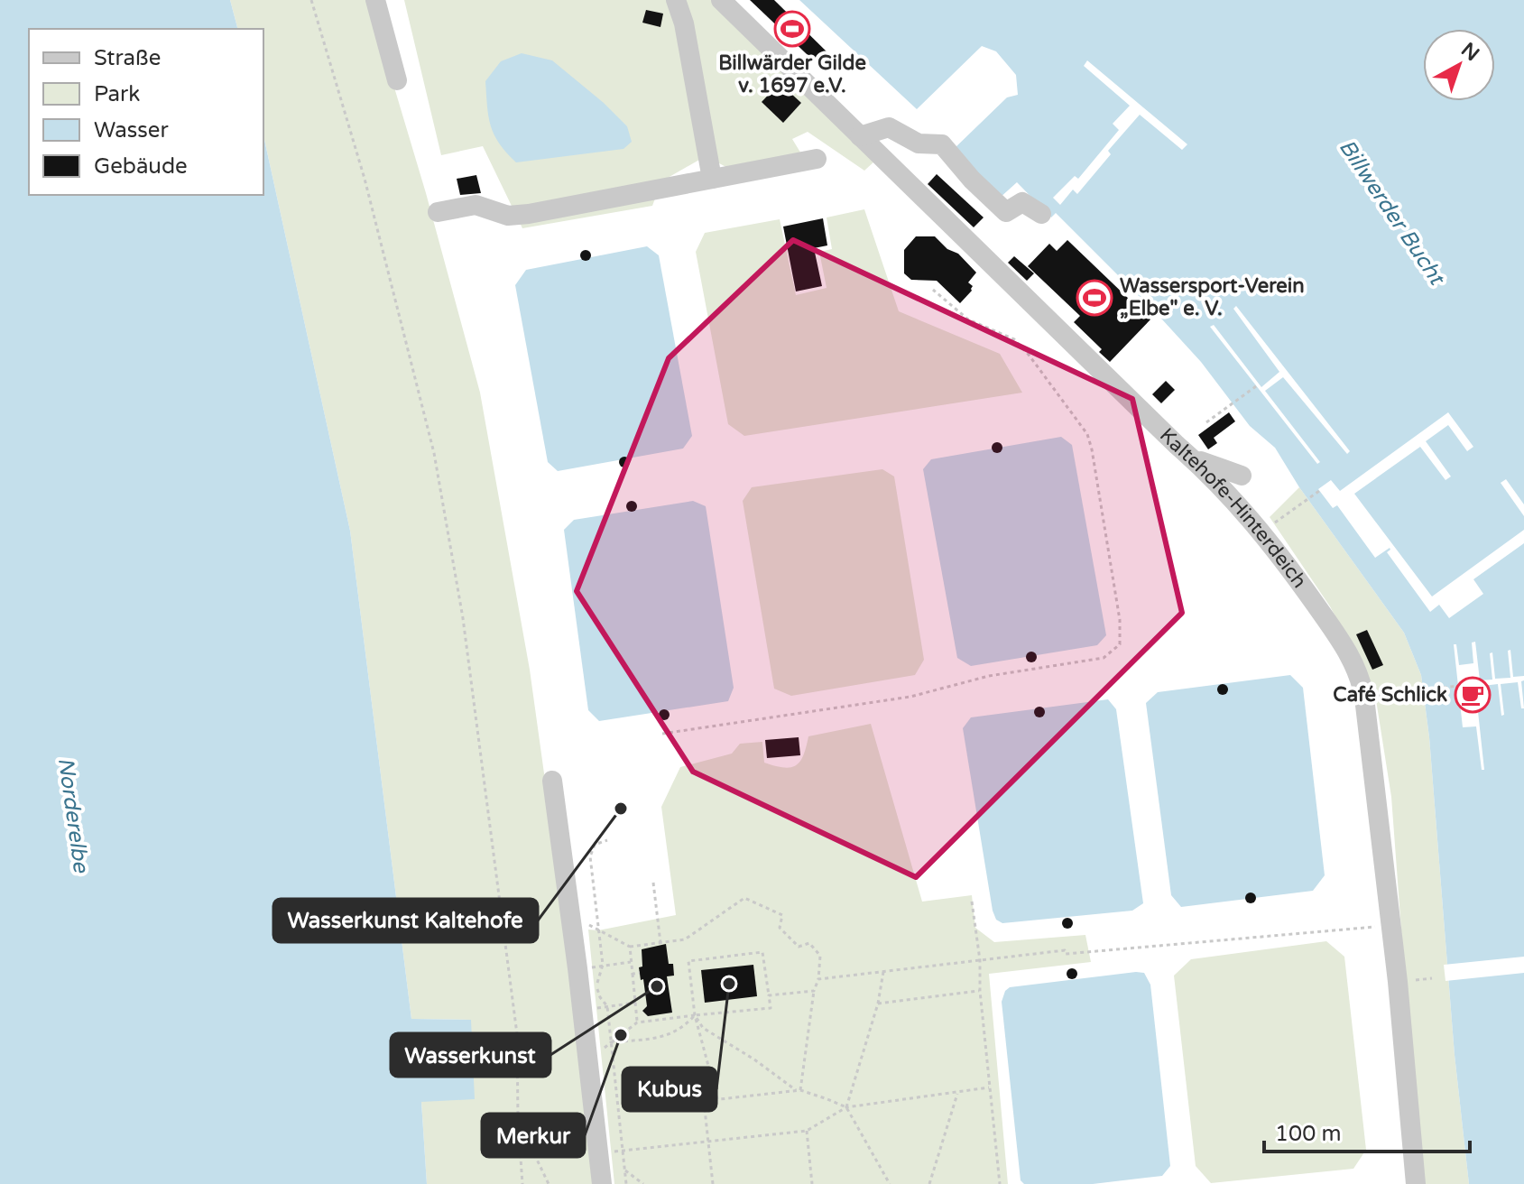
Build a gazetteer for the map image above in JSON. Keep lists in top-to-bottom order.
{
  "streets": {
    "street": ["Kaltehofe-Hinterdeich"]
  },
  "water": ["Billwerder Bucht", "Norderelbe"],
  "places": {
    "sports": ["Billwärder Gilde v. 1697 e.V.", "Wassersport-Verein „Elbe\" e. V."],
    "cafe": ["Café Schlick"],
    "other": [
      "Wasserkunst Kaltehofe",
      "Kubus",
      "Wasserkunst",
      "Merkur"
    ]
  },
  "legend": [
    "Straße",
    "Park",
    "Wasser",
    "Gebäude"
  ],
  "scale_bar": "100 m",
  "north": "top right"
}
